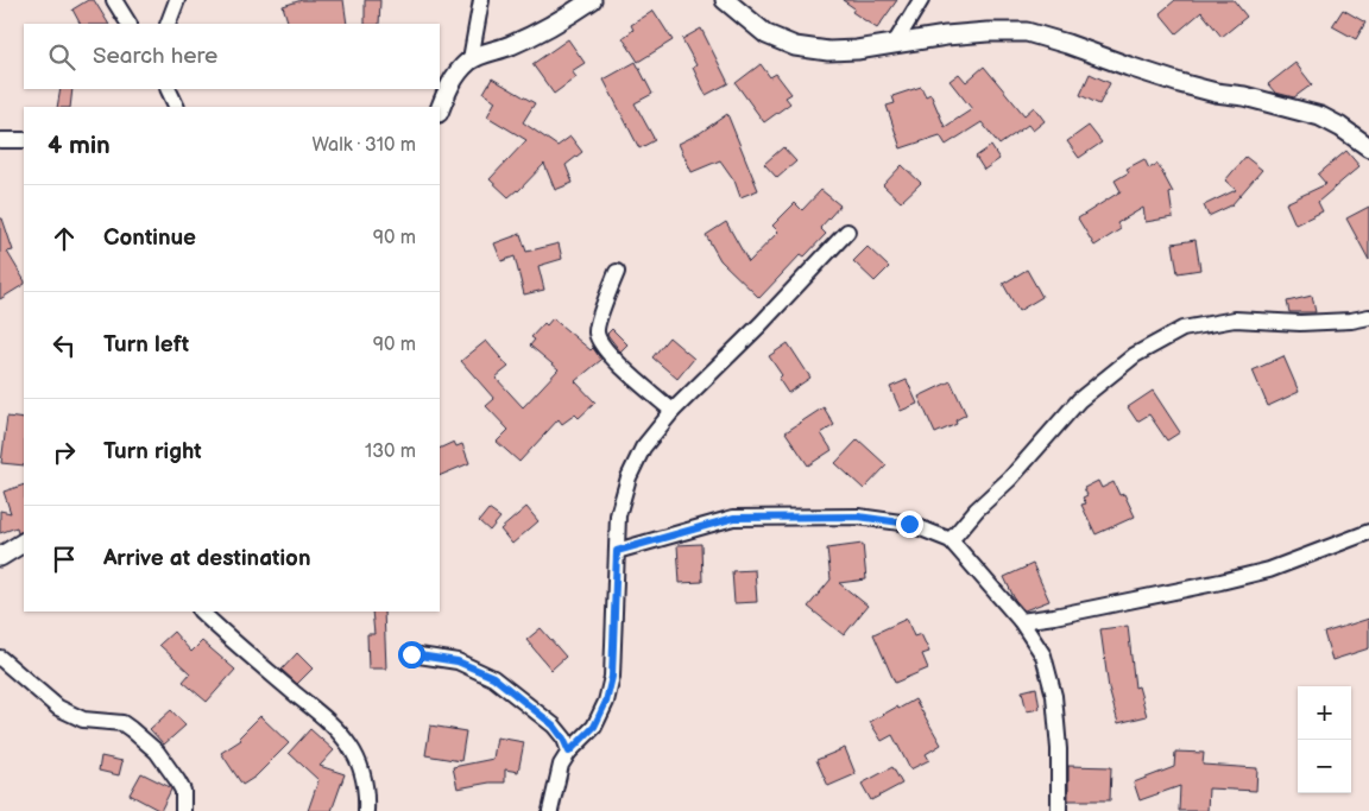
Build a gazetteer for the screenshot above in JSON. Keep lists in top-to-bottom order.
{
  "page": {
    "search": "Search here",
    "heading": ["4 min", "Walk · 310 m"],
    "list": [
      ["Continue", "90 m"],
      ["Turn left", "90 m"],
      ["Turn right", "130 m"],
      "Arrive at destination"
    ],
    "map_buttons": ["+", "−"]
  }
}
